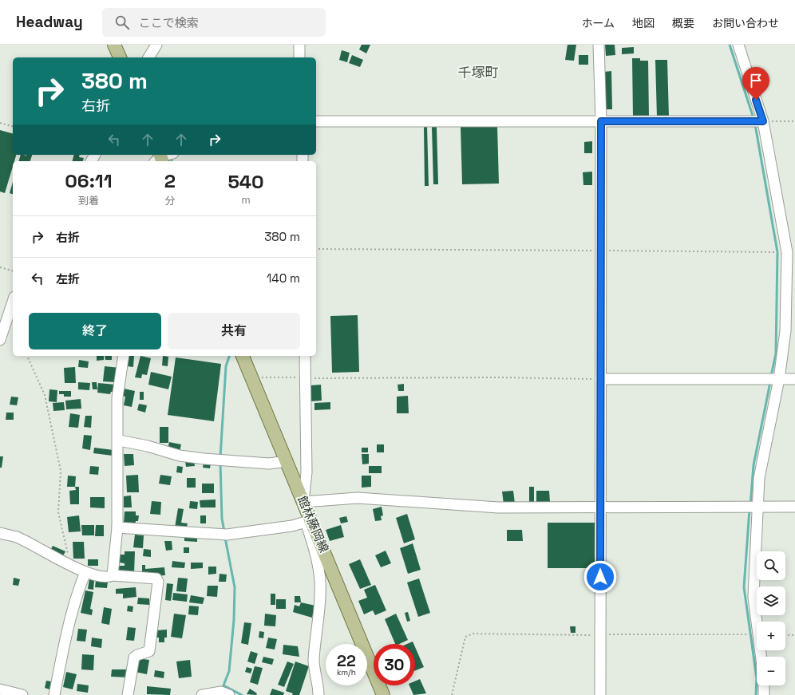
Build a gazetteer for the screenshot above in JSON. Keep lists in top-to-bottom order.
{
  "streets": {
    "main road": ["館林藤岡線"]
  },
  "districts": ["千塚町"],
  "page": {
    "header": "Headway",
    "search": "ここで検索",
    "nav": [
      "ホーム",
      "地図",
      "概要",
      "お問い合わせ"
    ],
    "turn": ["380 m", "右折"],
    "eta": [
      "06:11",
      "到着",
      "2",
      "分",
      "540",
      "m"
    ],
    "list": [
      {
        "name": "右折",
        "value": "380 m"
      },
      {
        "name": "左折",
        "value": "140 m"
      }
    ],
    "buttons": ["終了", "共有"],
    "map_buttons": ["+", "−"],
    "speed": "22 km/h",
    "limit": "30"
  }
}
